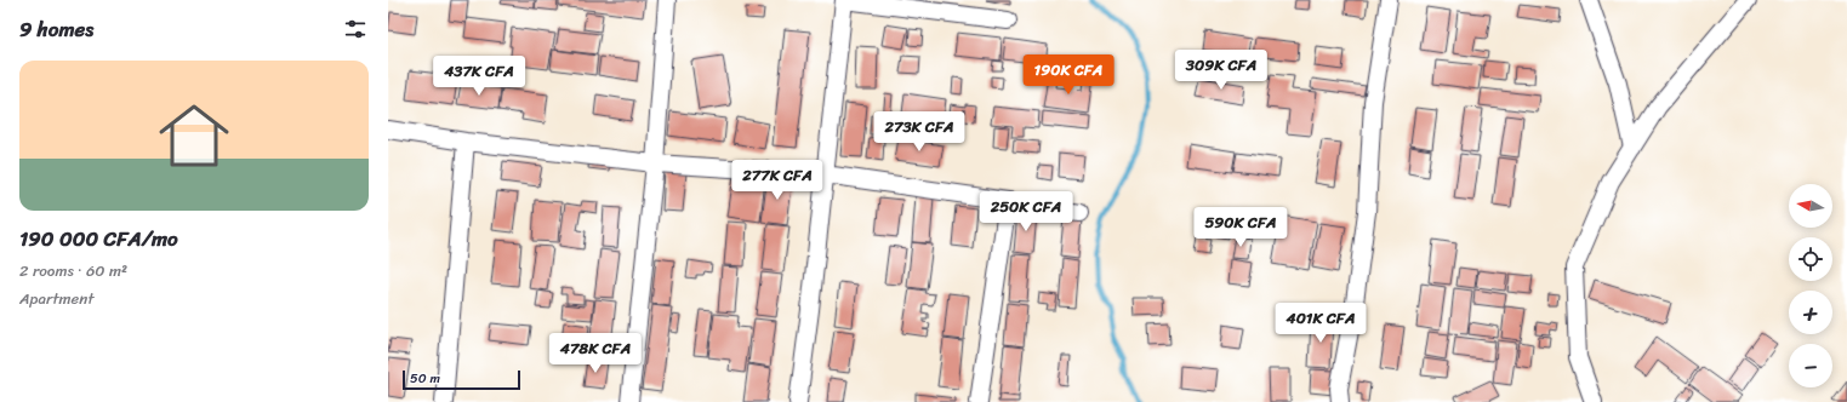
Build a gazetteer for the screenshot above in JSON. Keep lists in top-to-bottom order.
{
  "scale_bar": "50 m",
  "north": "left",
  "page": {
    "heading": "9 homes",
    "price": [
      "309K CFA",
      "190K CFA",
      "437K CFA",
      "273K CFA",
      "277K CFA",
      "250K CFA",
      "590K CFA",
      "401K CFA",
      "478K CFA"
    ],
    "list": [
      {
        "name": "190 000 CFA/mo",
        "note": "2 rooms · 60 m² · Apartment"
      }
    ],
    "map_buttons": ["+", "−"],
    "scale": "50 m"
  }
}
